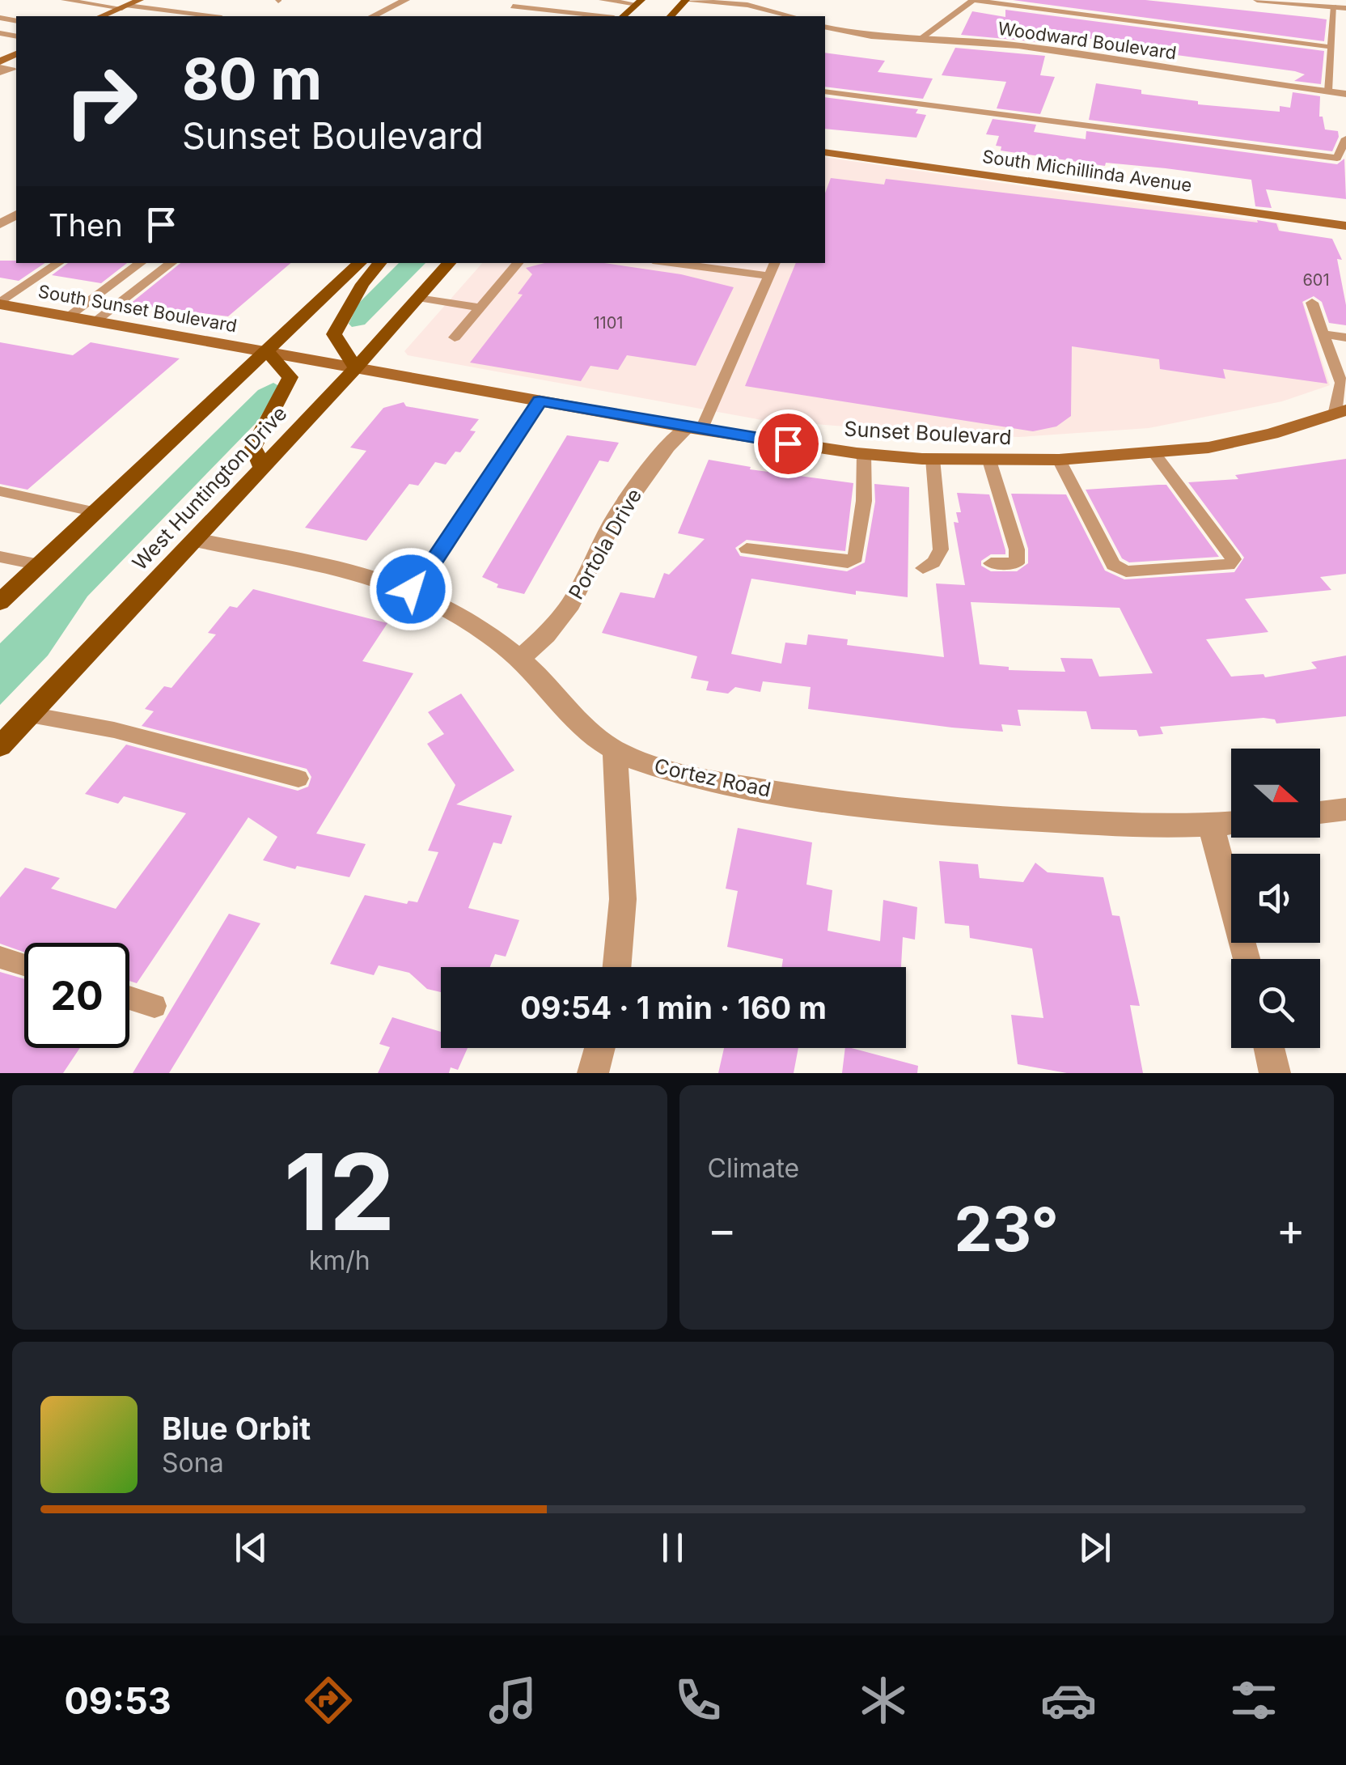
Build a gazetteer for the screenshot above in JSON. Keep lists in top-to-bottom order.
{
  "streets": {
    "main road": [
      "South Michillinda Avenue",
      "South Sunset Boulevard",
      "Sunset Boulevard",
      "West Huntington Drive"
    ],
    "street": ["Woodward Boulevard", "Portola Drive", "Cortez Road"]
  },
  "crossings": [
    ["South Sunset Boulevard", "Sunset Boulevard"],
    ["Sunset Boulevard", "West Huntington Drive"],
    ["Sunset Boulevard", "Portola Drive"],
    ["West Huntington Drive", "Cortez Road"],
    ["Portola Drive", "Cortez Road"]
  ],
  "house_numbers": ["601", "1101"],
  "north": "right",
  "page": {
    "turn": ["80 m", "Sunset Boulevard"],
    "then": "Then",
    "limit": "20",
    "trip": "09:54 · 1 min · 160 m",
    "tile": [
      ["12", "km/h"],
      "Climate"
    ],
    "heat": ["−", "23°", "+"],
    "song": ["Blue Orbit", "Sona"],
    "tabs": "09:53"
  }
}
